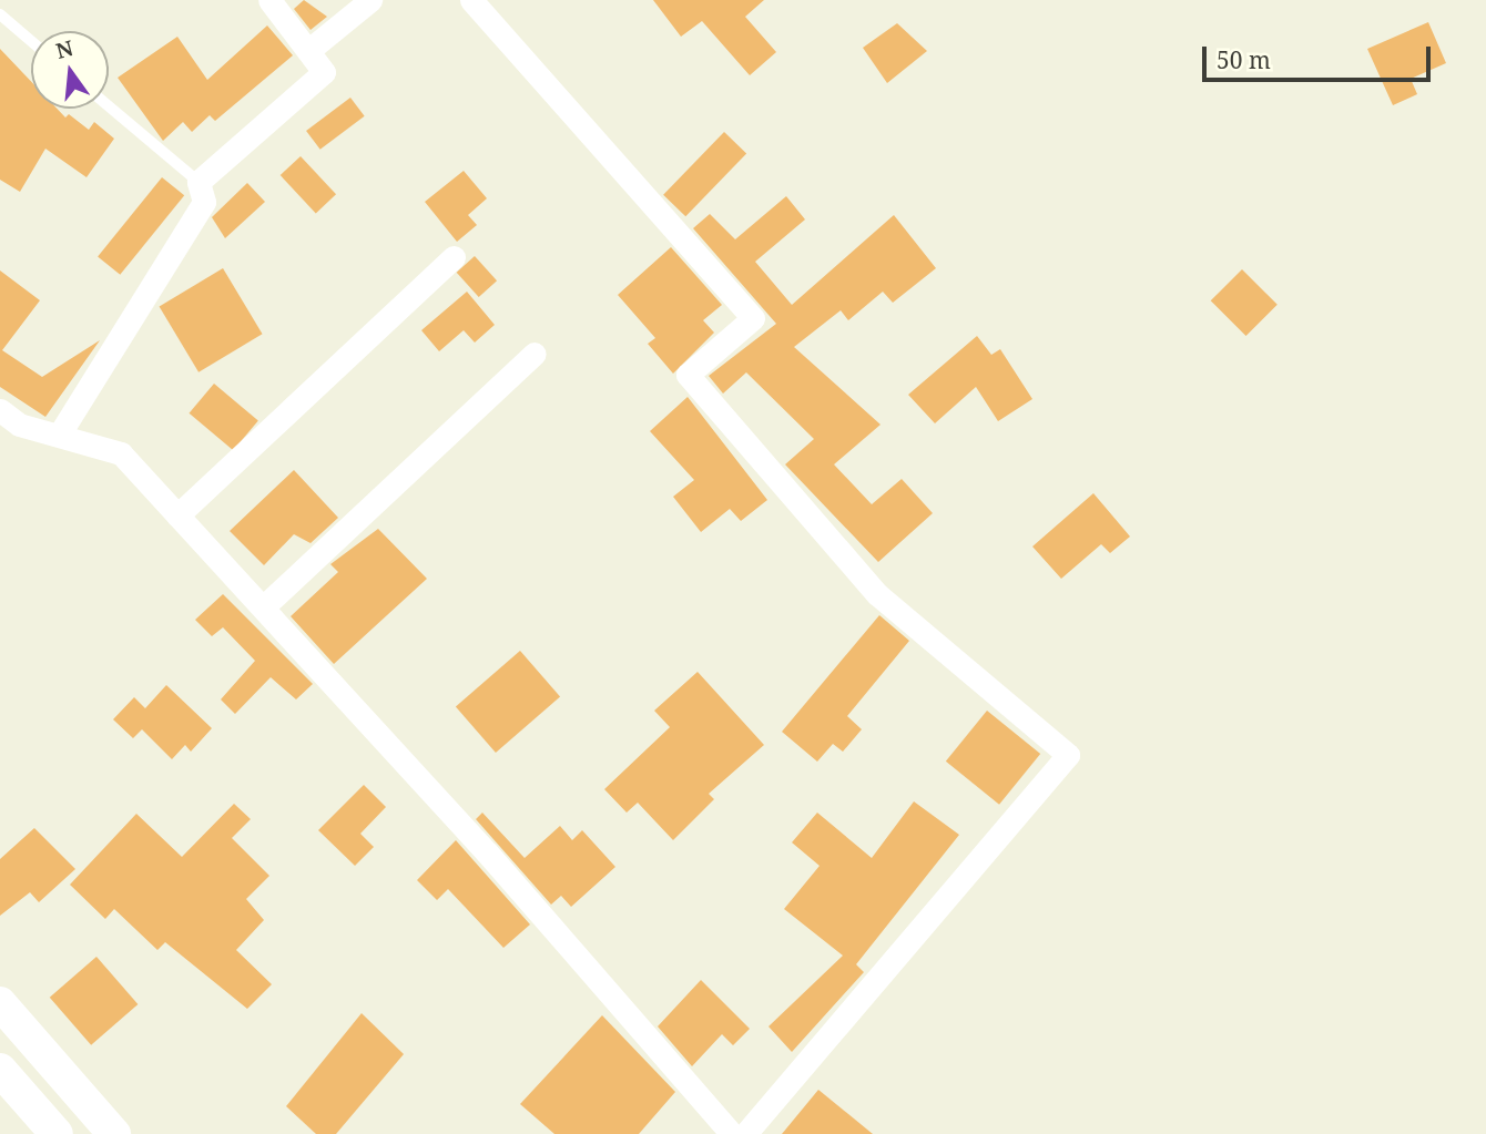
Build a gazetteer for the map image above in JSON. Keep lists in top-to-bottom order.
{
  "scale_bar": "50 m",
  "north": "top"
}
